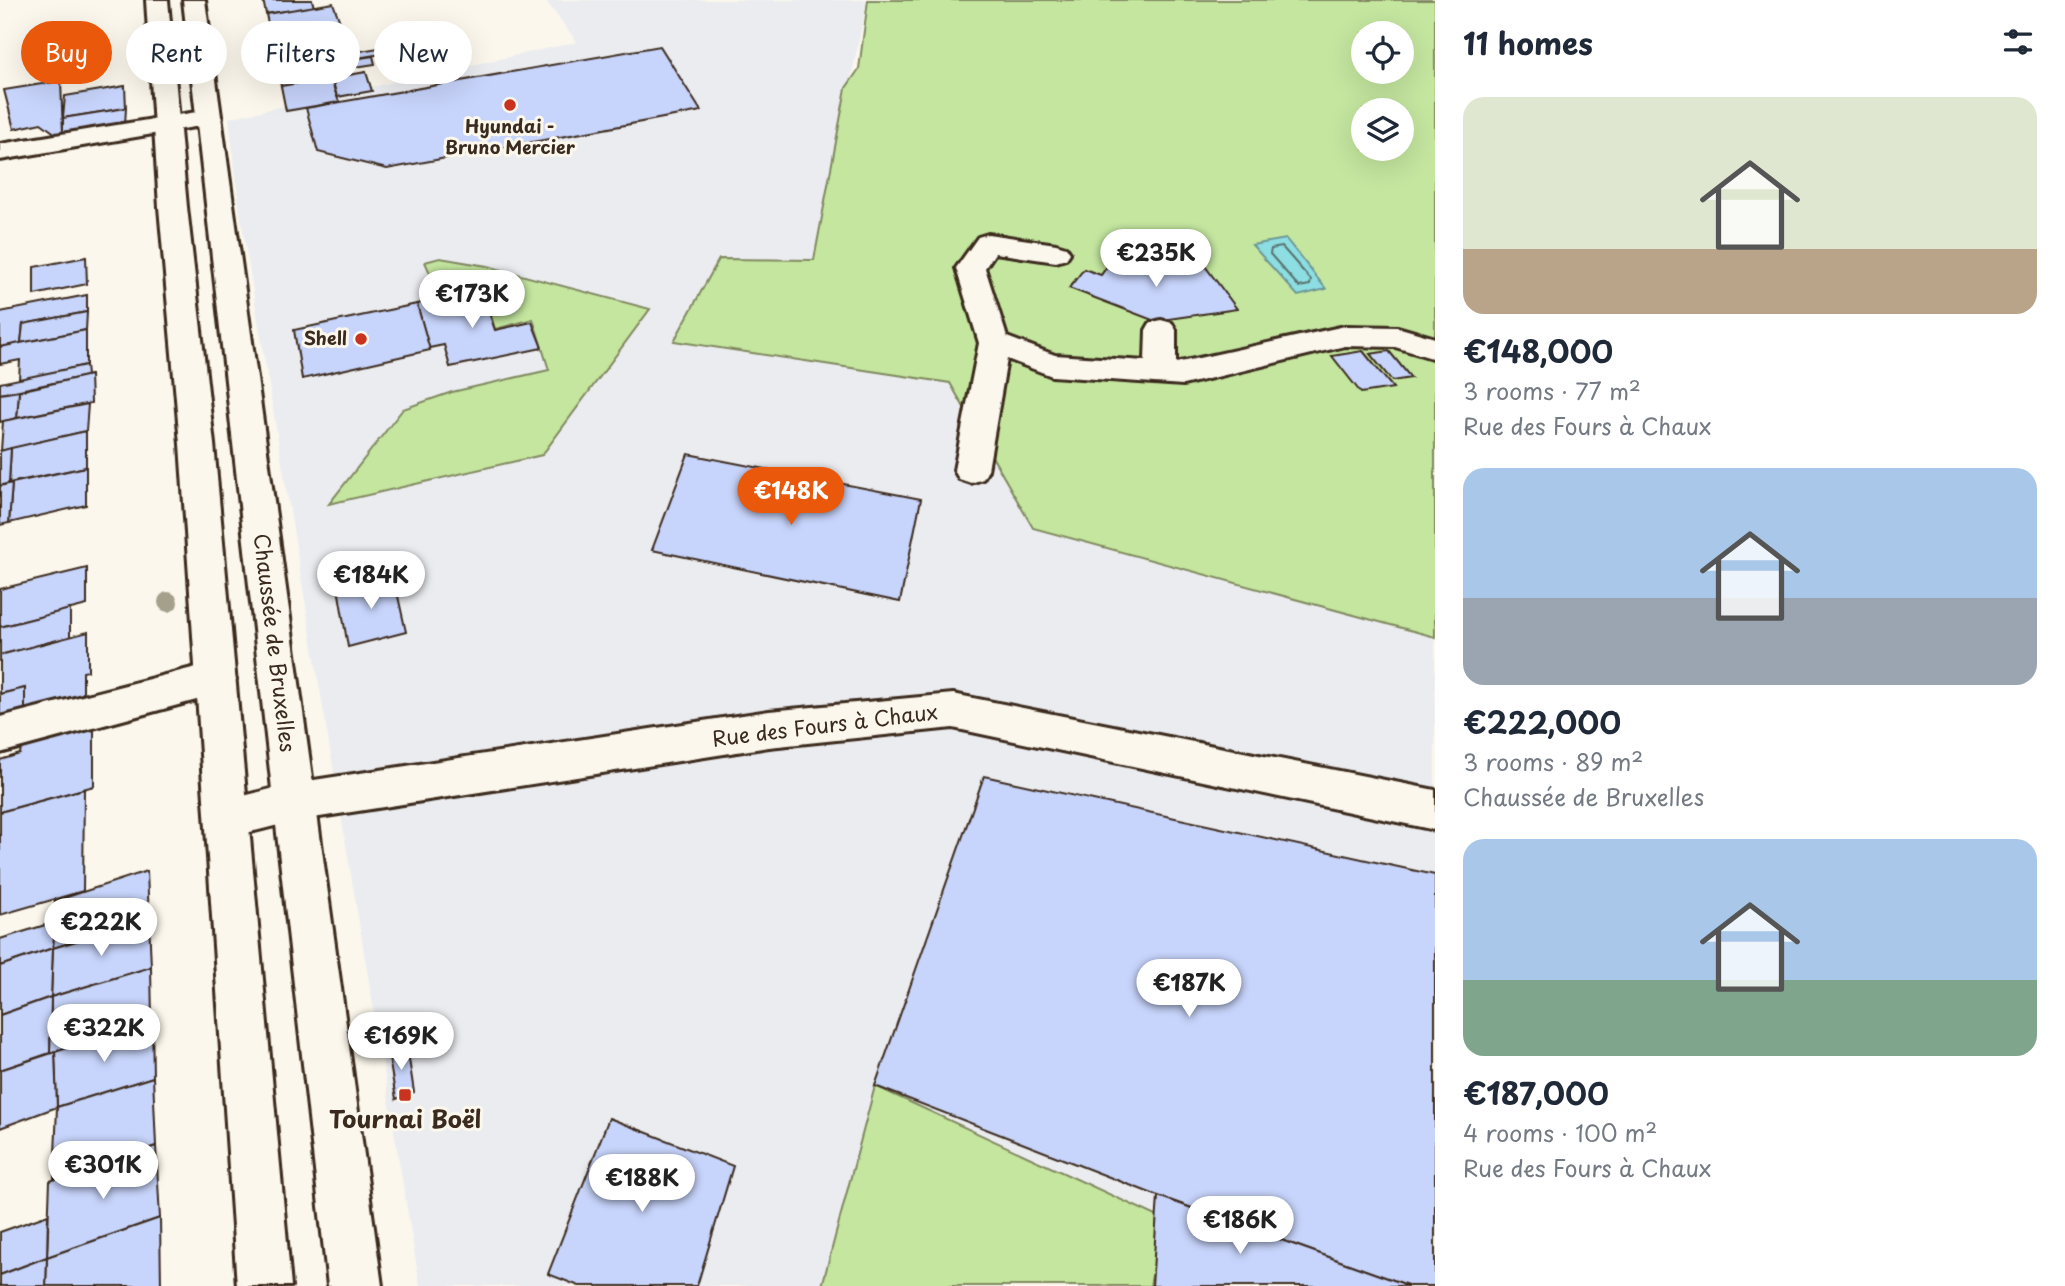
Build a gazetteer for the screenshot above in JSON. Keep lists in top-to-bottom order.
{
  "streets": {
    "main road": ["Chaussée de Bruxelles", "Rue des Fours à Chaux"]
  },
  "crossings": [
    ["Chaussée de Bruxelles", "Rue des Fours à Chaux"]
  ],
  "places": {
    "other": ["Hyundai - Bruno Mercier", "Shell"],
    "transit": ["Tournai Boël"]
  },
  "page": {
    "heading": "11 homes",
    "chip": [
      "Buy",
      "Rent",
      "Filters",
      "New"
    ],
    "list": [
      {
        "name": "€148,000",
        "note": "3 rooms · 77 m² · Rue des Fours à Chaux"
      },
      {
        "name": "€222,000",
        "note": "3 rooms · 89 m² · Chaussée de Bruxelles"
      },
      {
        "name": "€187,000",
        "note": "4 rooms · 100 m² · Rue des Fours à Chaux"
      }
    ],
    "price": [
      "€235K",
      "€173K",
      "€148K",
      "€184K",
      "€222K",
      "€187K",
      "€322K",
      "€169K",
      "€301K",
      "€188K",
      "€186K"
    ]
  }
}
